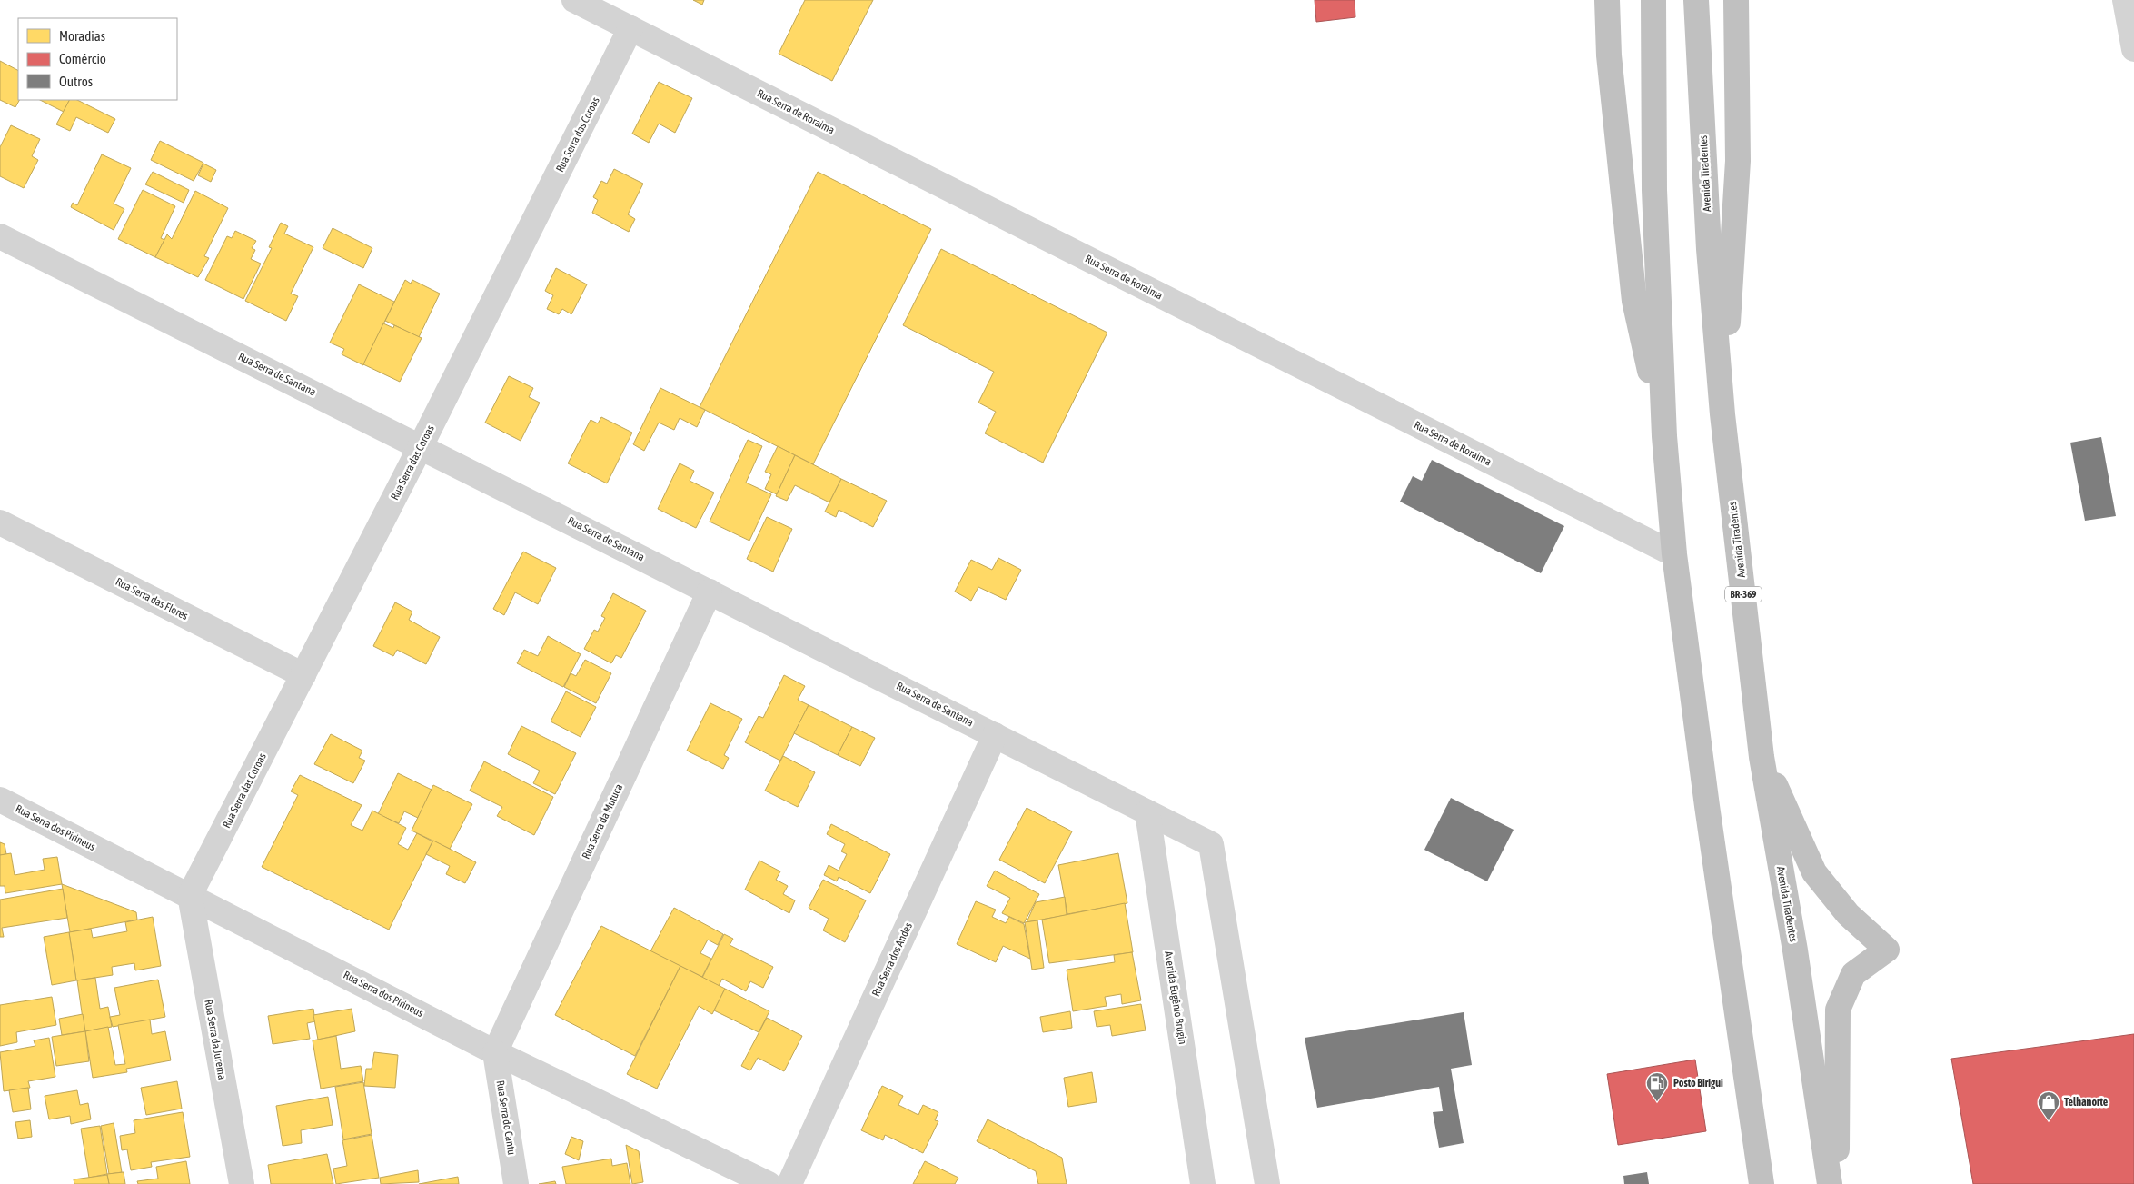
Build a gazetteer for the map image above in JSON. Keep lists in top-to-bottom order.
{
  "streets": {
    "highway": ["Avenida Tiradentes", "BR-369"],
    "street": [
      "Rua Serra de Roraima",
      "Rua Serra das Coroas",
      "Rua Serra de Santana",
      "Rua Serra das Flores",
      "Rua Serra da Mutuca",
      "Rua Serra dos Pirineus",
      "Rua Serra dos Andes",
      "Avenida Eugênio Brugin",
      "Rua Serra da Jurema",
      "Rua Serra do Cantu"
    ]
  },
  "crossings": [
    ["Rua Serra de Roraima", "Rua Serra das Coroas"],
    ["Rua Serra das Coroas", "Rua Serra de Santana"],
    ["Rua Serra das Coroas", "Rua Serra das Flores"],
    ["Rua Serra das Coroas", "Rua Serra dos Pirineus"],
    ["Rua Serra das Coroas", "Rua Serra da Jurema"],
    ["Rua Serra de Santana", "Rua Serra da Mutuca"],
    ["Rua Serra de Santana", "Rua Serra dos Andes"],
    ["Rua Serra de Santana", "Avenida Eugênio Brugin"],
    ["Rua Serra da Mutuca", "Rua Serra dos Pirineus"],
    ["Rua Serra da Mutuca", "Rua Serra do Cantu"],
    ["Rua Serra dos Pirineus", "Rua Serra da Jurema"],
    ["Rua Serra dos Pirineus", "Rua Serra do Cantu"]
  ],
  "places": {
    "fuel station": ["Posto Birigui"],
    "shop": ["Telhanorte"]
  },
  "legend": ["Moradias", "Comércio", "Outros"]
}
